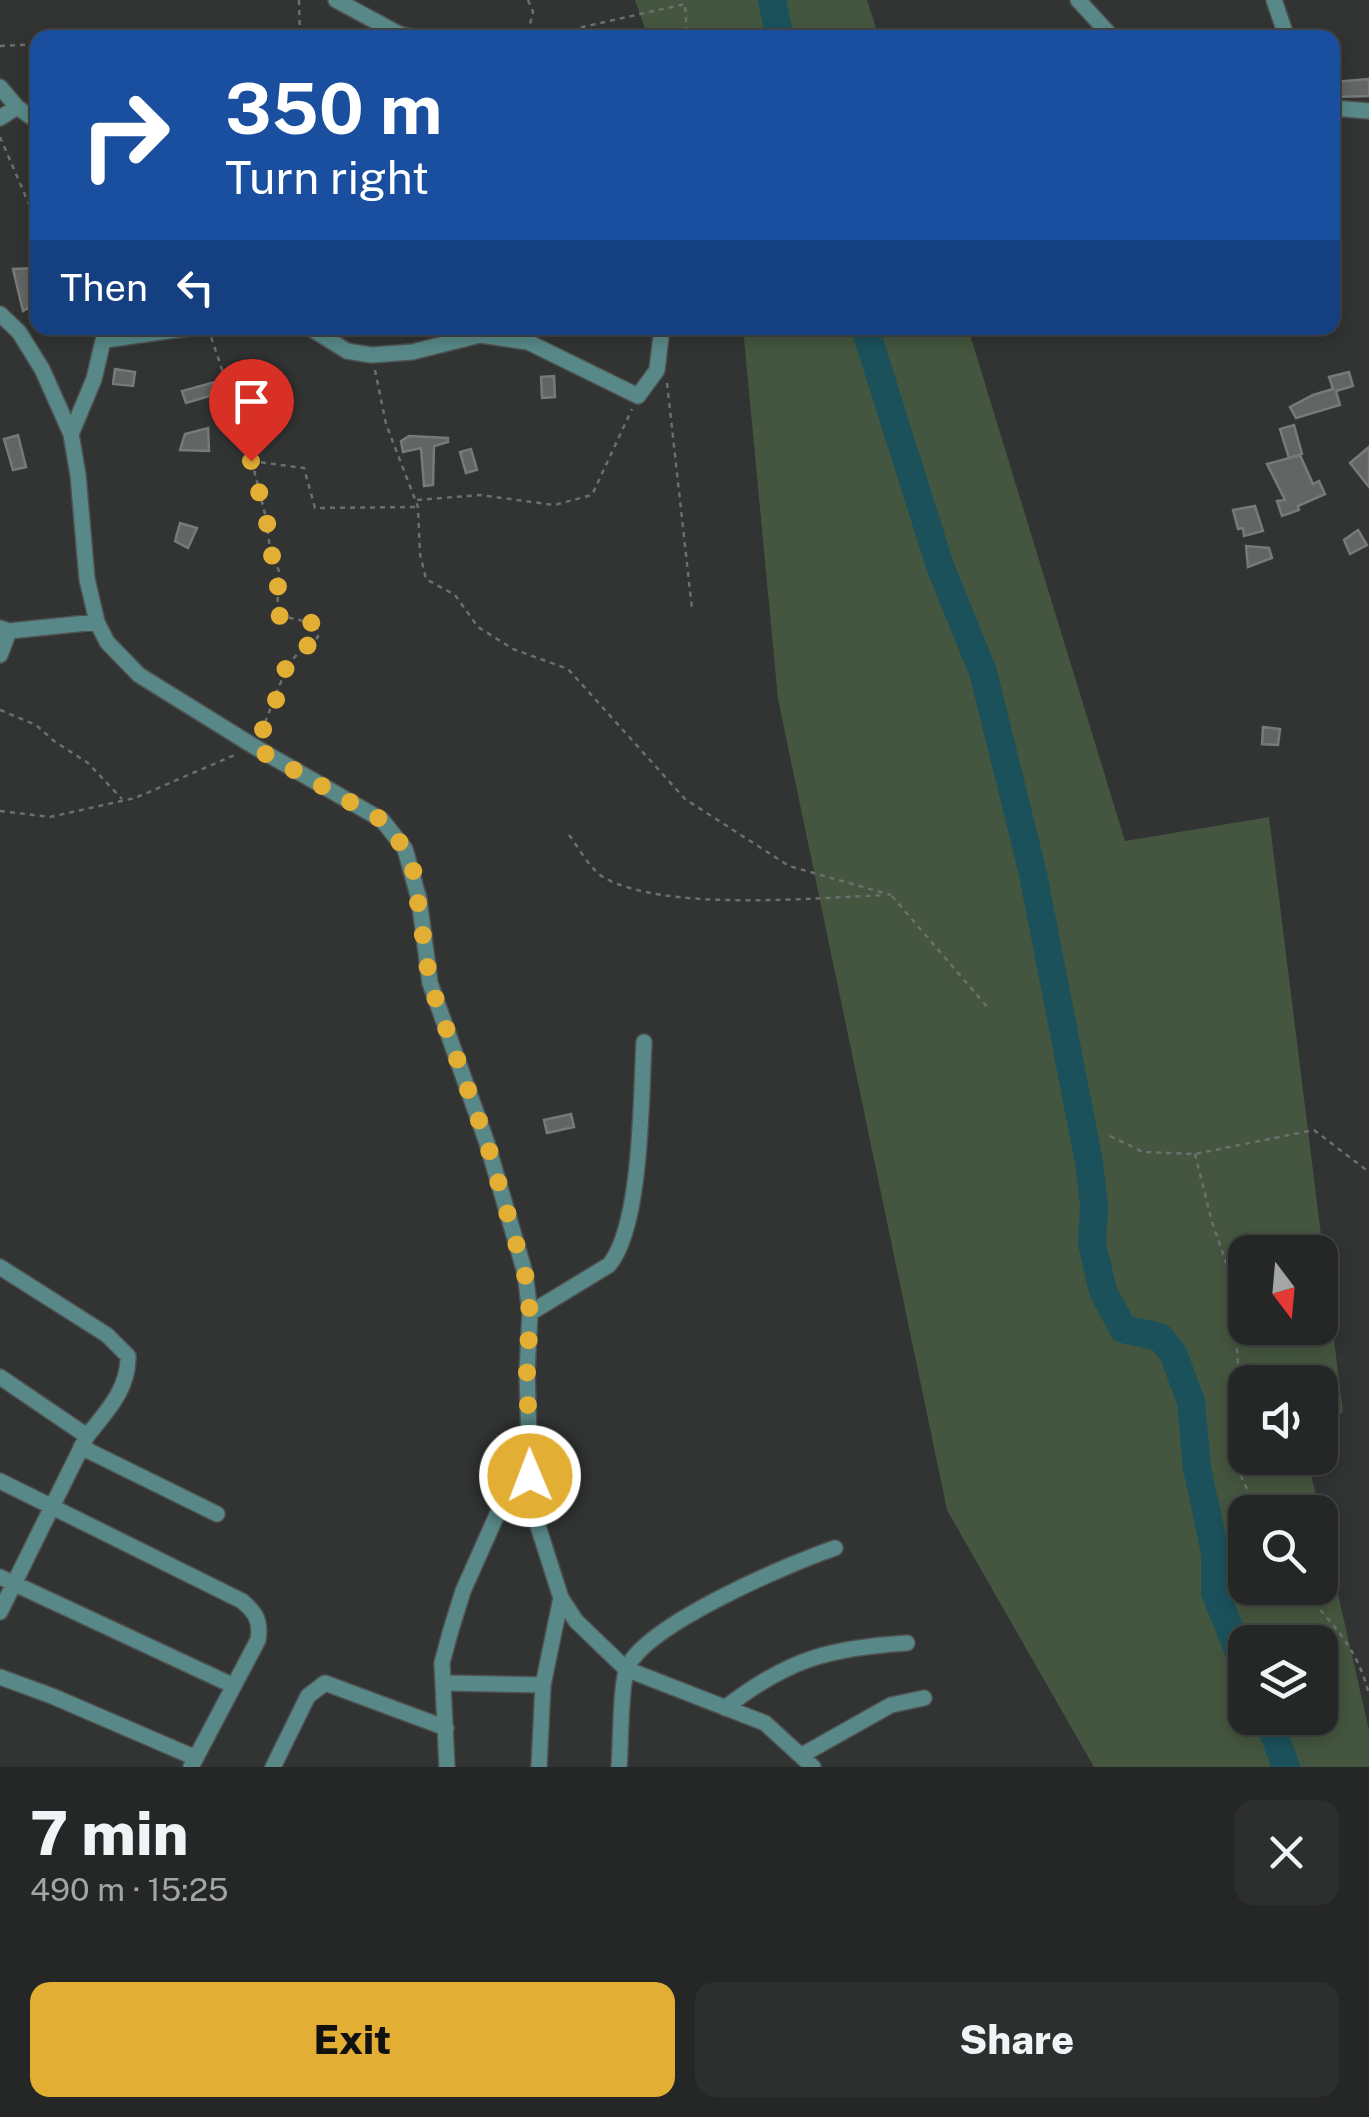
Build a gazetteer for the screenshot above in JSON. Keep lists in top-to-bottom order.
{
  "north": "bottom",
  "page": {
    "turn": ["350 m", "Turn right"],
    "then": "Then",
    "heading": ["7 min", "490 m · 15:25"],
    "buttons": ["Exit", "Share"]
  }
}
